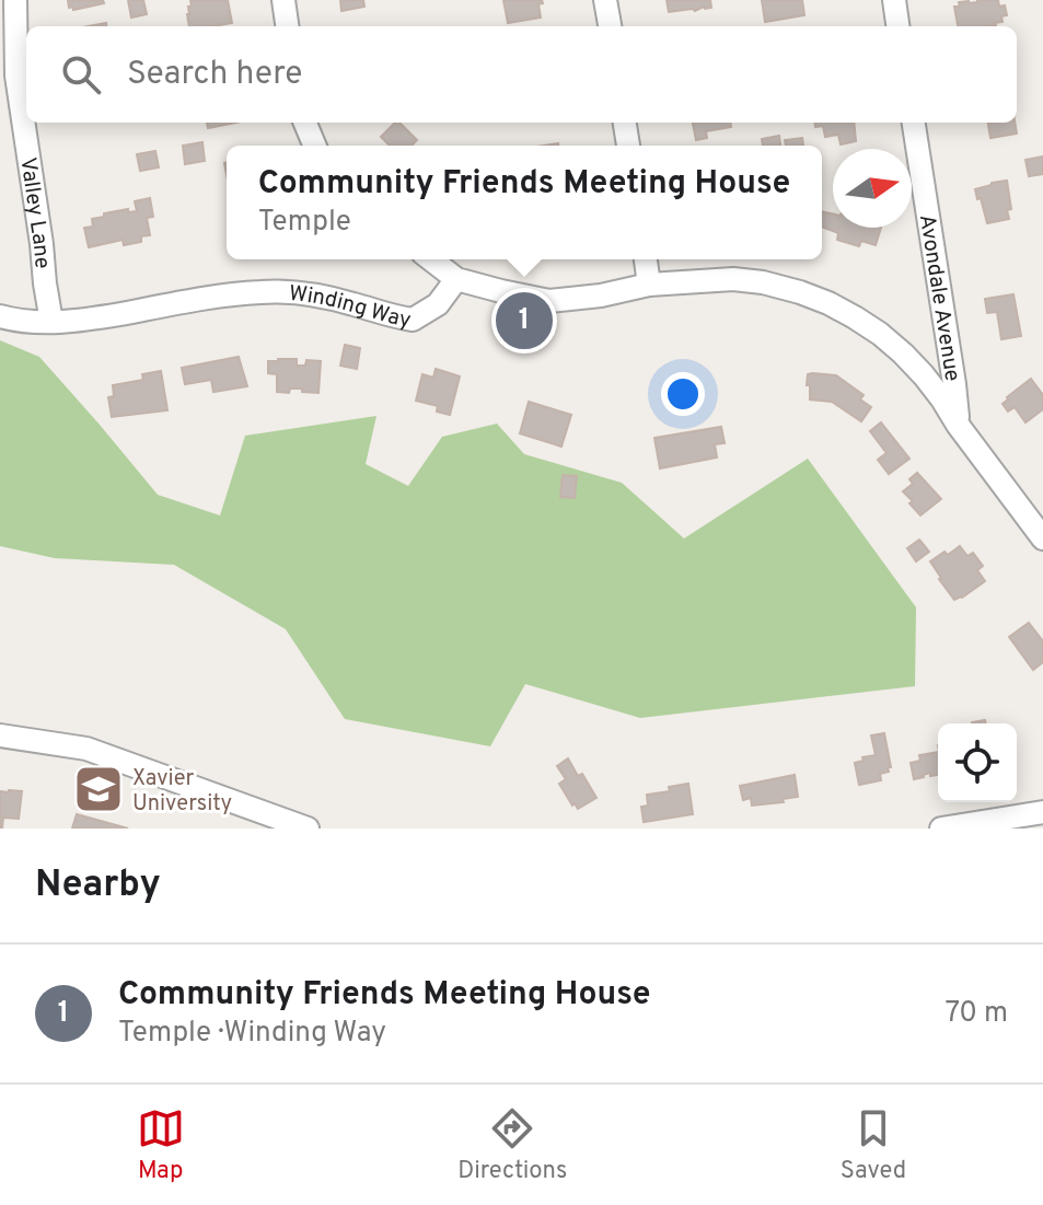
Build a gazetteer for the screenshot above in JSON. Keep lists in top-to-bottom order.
{
  "streets": {
    "street": ["Valley Lane", "Avondale Avenue", "Winding Way"]
  },
  "crossings": [
    ["Valley Lane", "Winding Way"]
  ],
  "places": {
    "school or university": ["Xavier University"]
  },
  "north": "right",
  "page": {
    "search": "Search here",
    "popup": ["Community Friends Meeting House", "Temple"],
    "pins": "1",
    "heading": "Nearby",
    "list": [
      {
        "mark": "1",
        "name": "Community Friends Meeting House",
        "note": "Temple · Winding Way",
        "value": "70 m"
      }
    ],
    "nav": ["Map", "Directions", "Saved"]
  }
}
